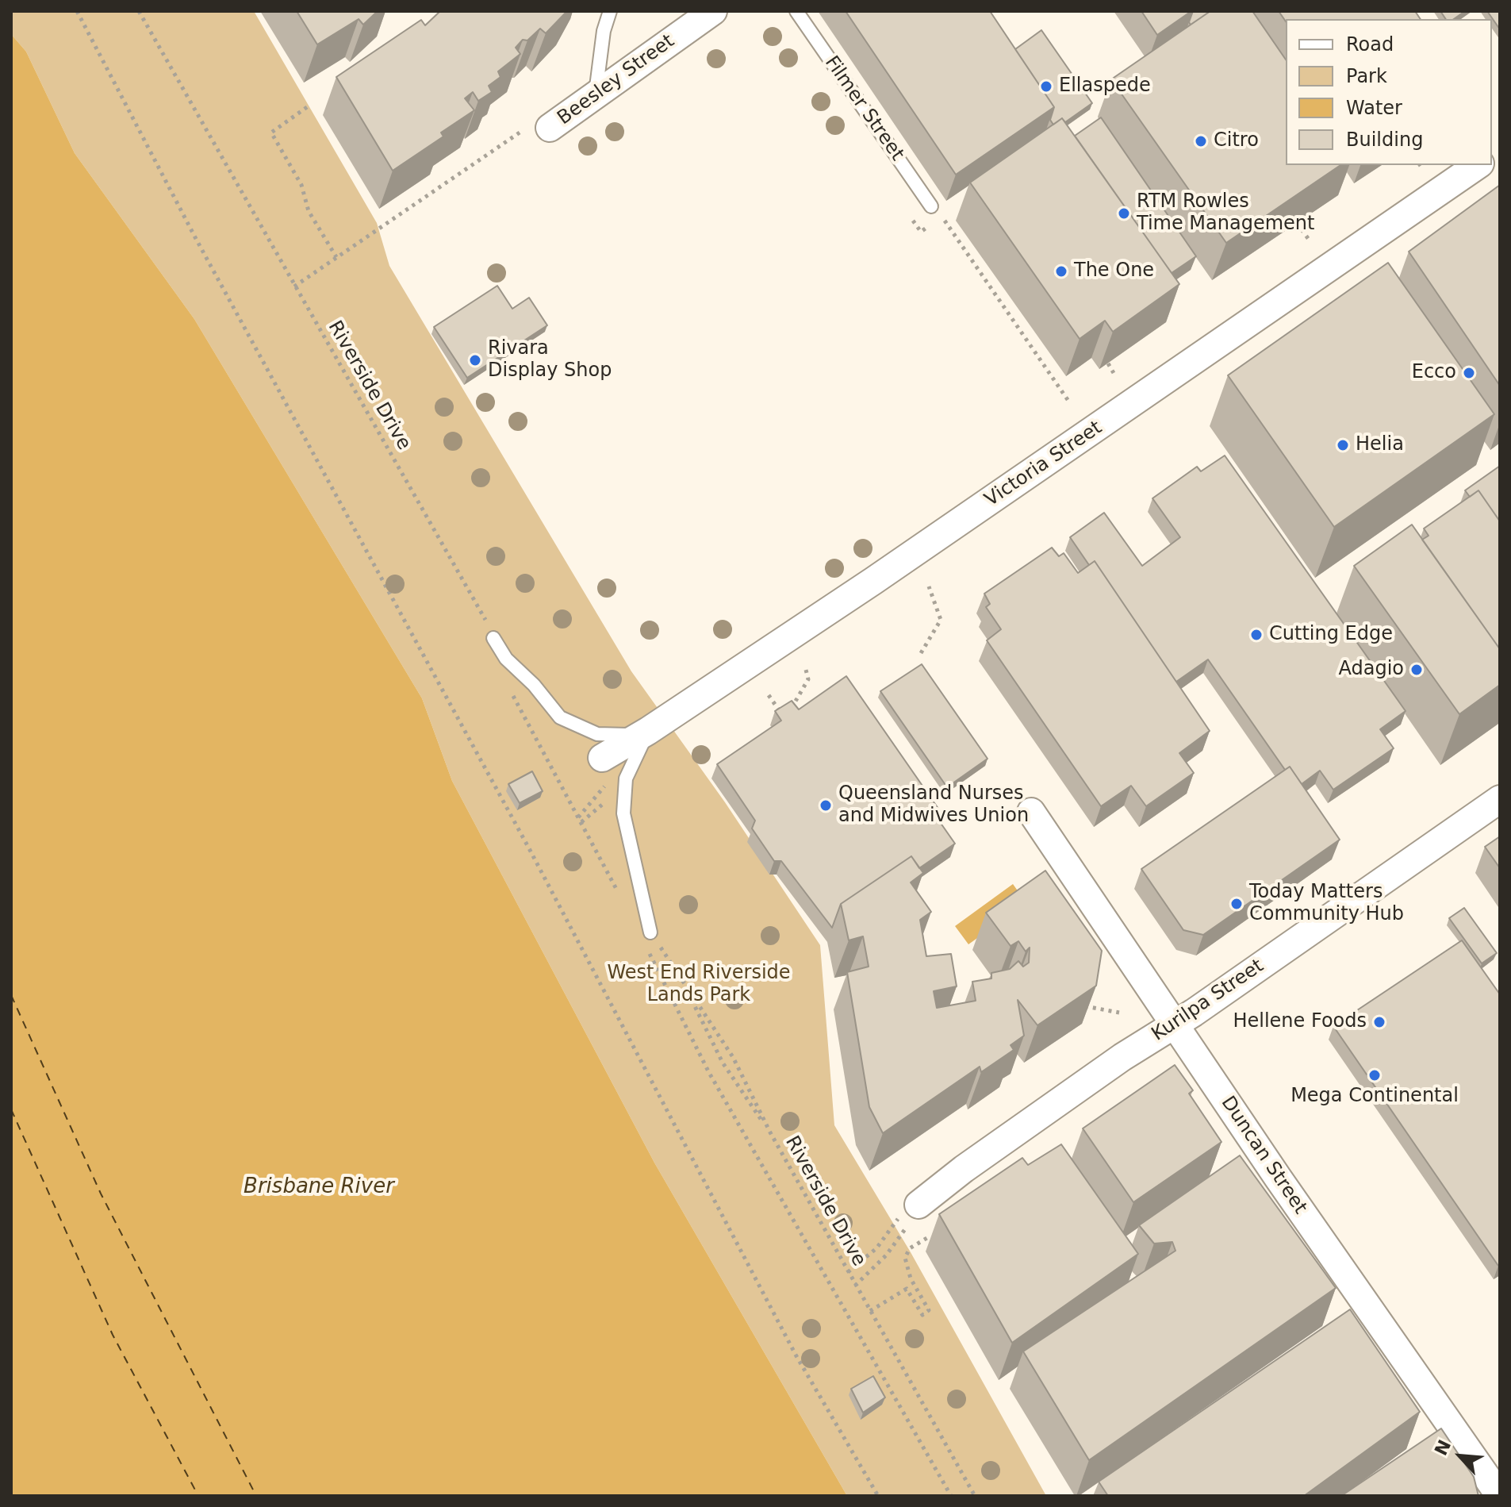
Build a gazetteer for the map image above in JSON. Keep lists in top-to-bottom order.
{
  "streets": {
    "street": [
      "Beesley Street",
      "Victoria Street",
      "Kurilpa Street",
      "Duncan Street"
    ],
    "lane": ["Filmer Street"],
    "path": ["Riverside Drive"]
  },
  "crossings": [
    ["Kurilpa Street", "Duncan Street"]
  ],
  "water": ["Brisbane River"],
  "parks": ["West End Riverside Lands Park"],
  "places": [
    "Ellaspede",
    "Citro",
    "RTM Rowles Time Management",
    "The One",
    "Rivara Display Shop",
    "Ecco",
    "Helia",
    "Cutting Edge",
    "Adagio",
    "Queensland Nurses and Midwives Union",
    "Today Matters Community Hub",
    "Hellene Foods",
    "Mega Continental"
  ],
  "legend": [
    "Road",
    "Park",
    "Water",
    "Building"
  ],
  "north": "top left"
}
